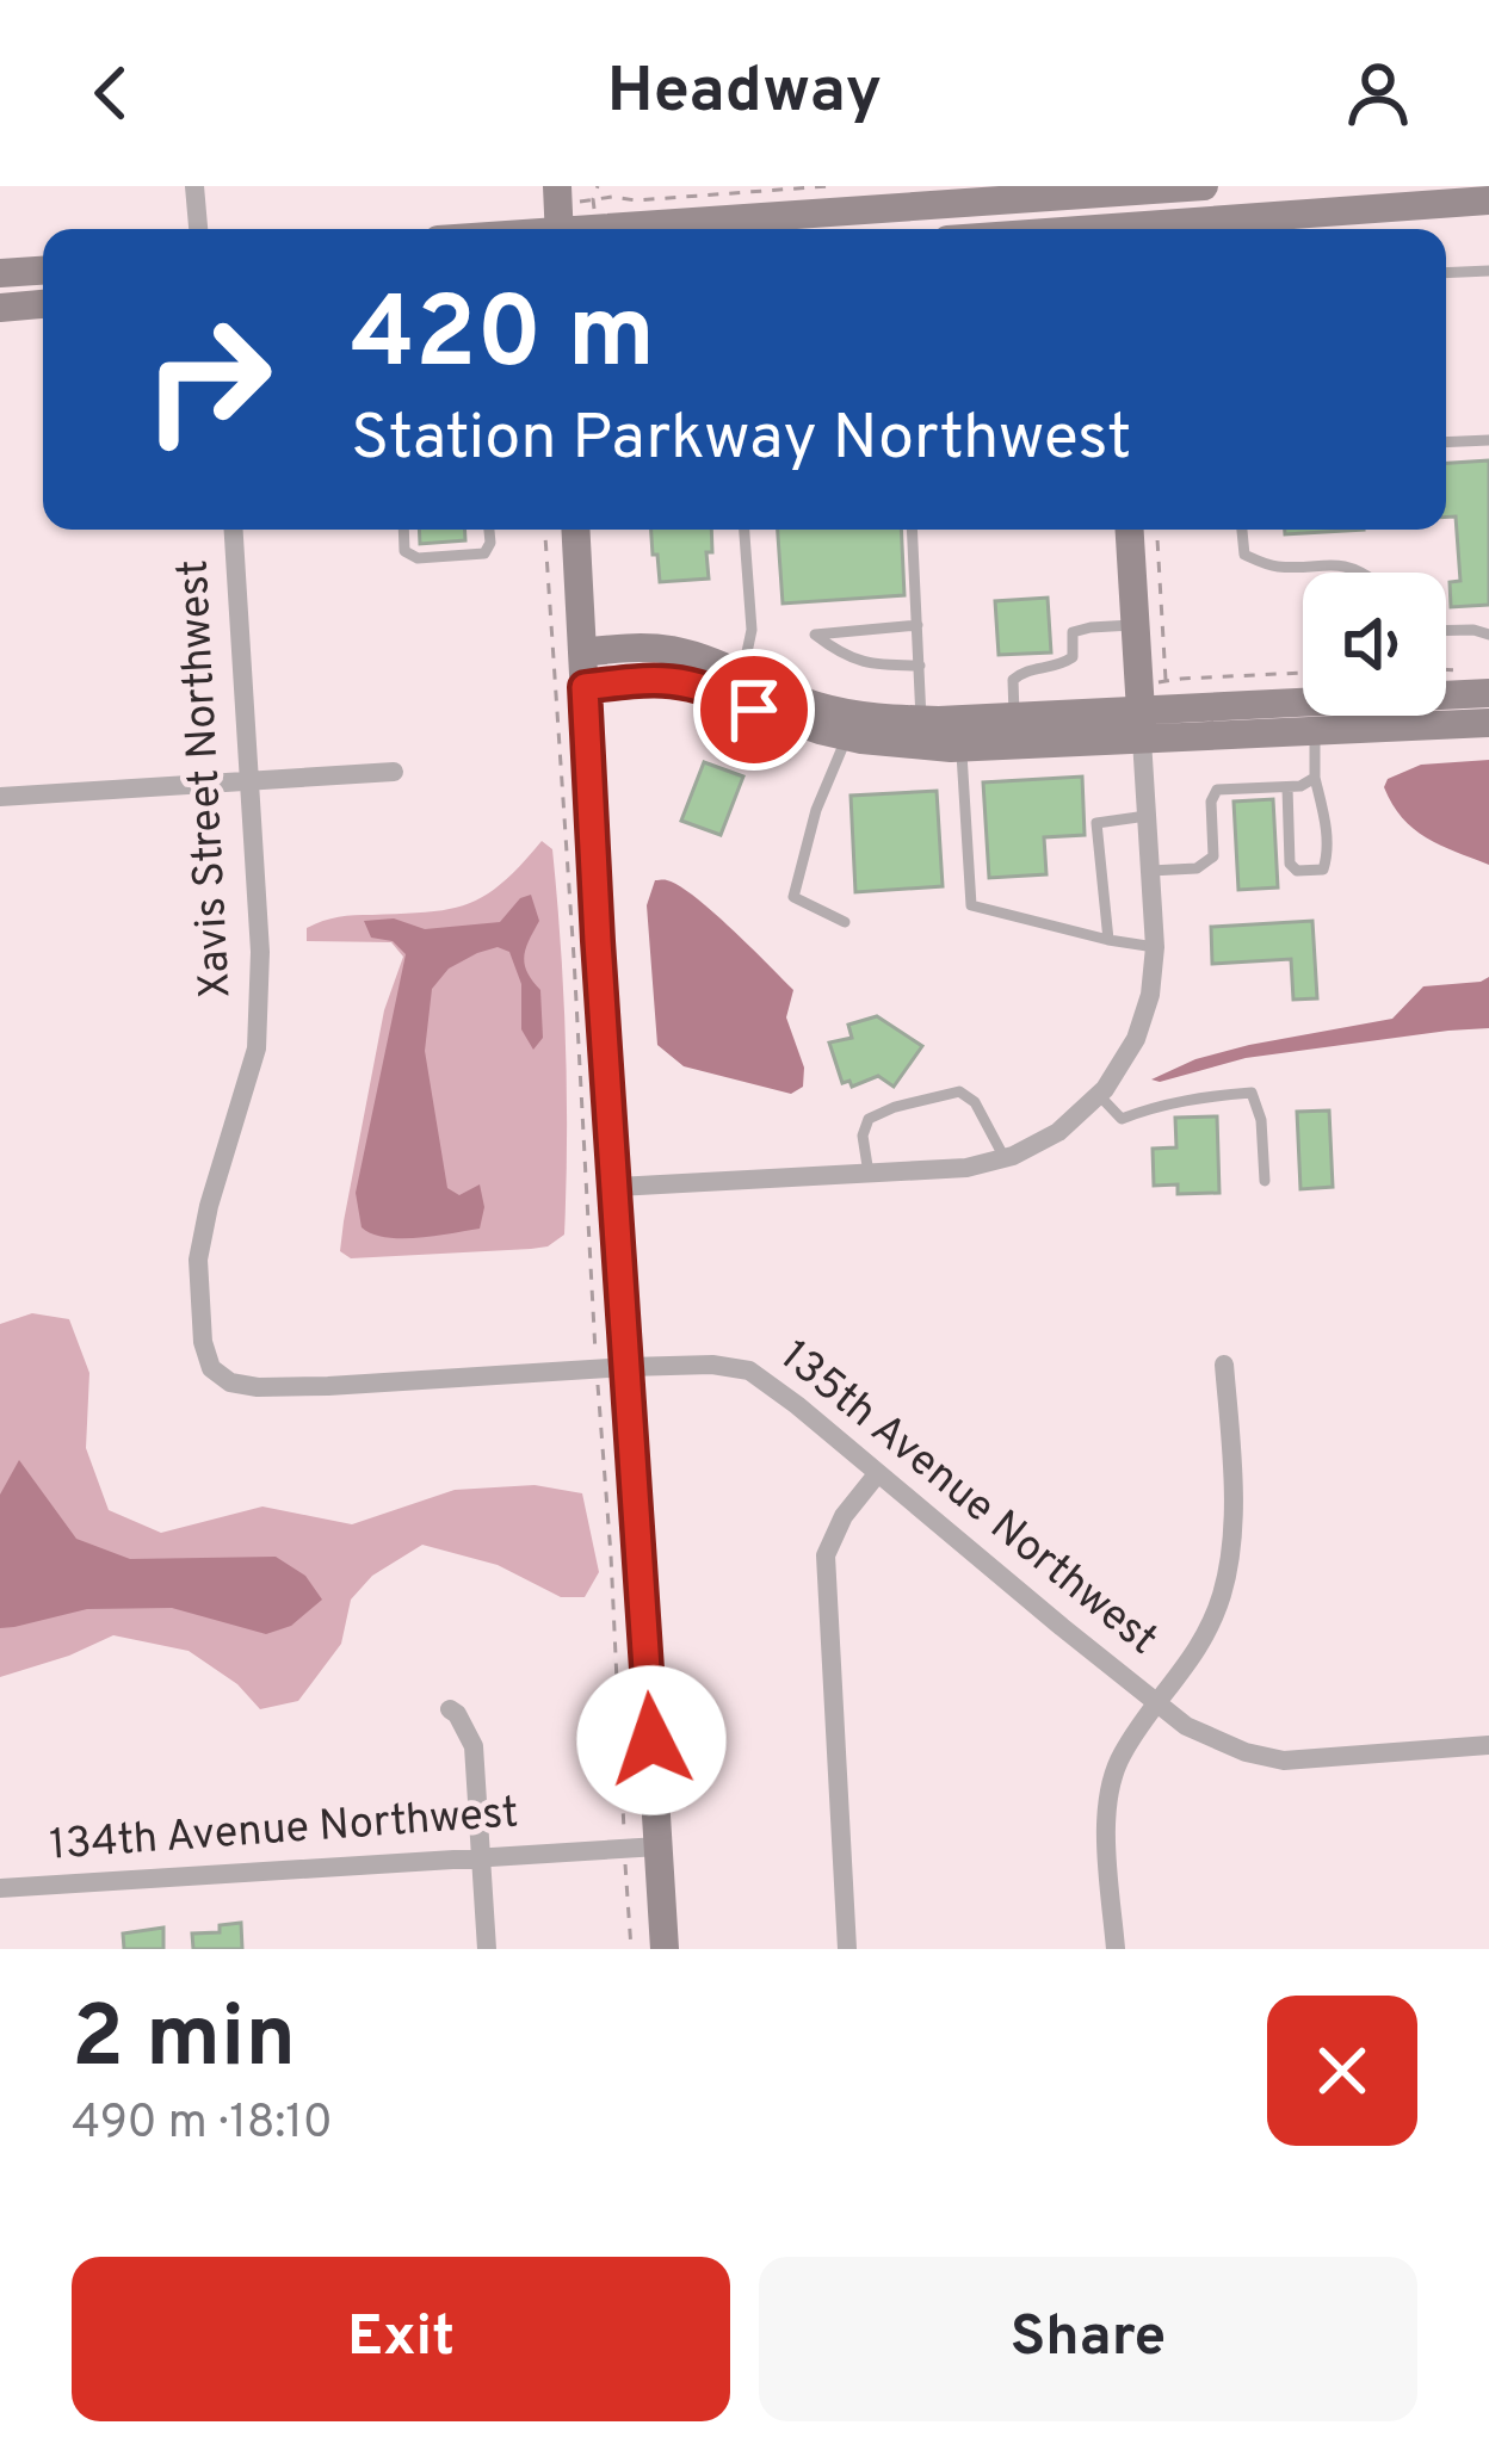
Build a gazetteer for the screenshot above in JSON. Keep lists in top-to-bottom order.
{
  "streets": {
    "street": ["Xavis Street Northwest", "135th Avenue Northwest", "134th Avenue Northwest"]
  },
  "crossings": [
    ["Xavis Street Northwest", "135th Avenue Northwest"]
  ],
  "page": {
    "header": "Headway",
    "turn": ["420 m", "Station Parkway Northwest"],
    "heading": ["2 min", "490 m · 18:10"],
    "buttons": ["Exit", "Share"]
  }
}
